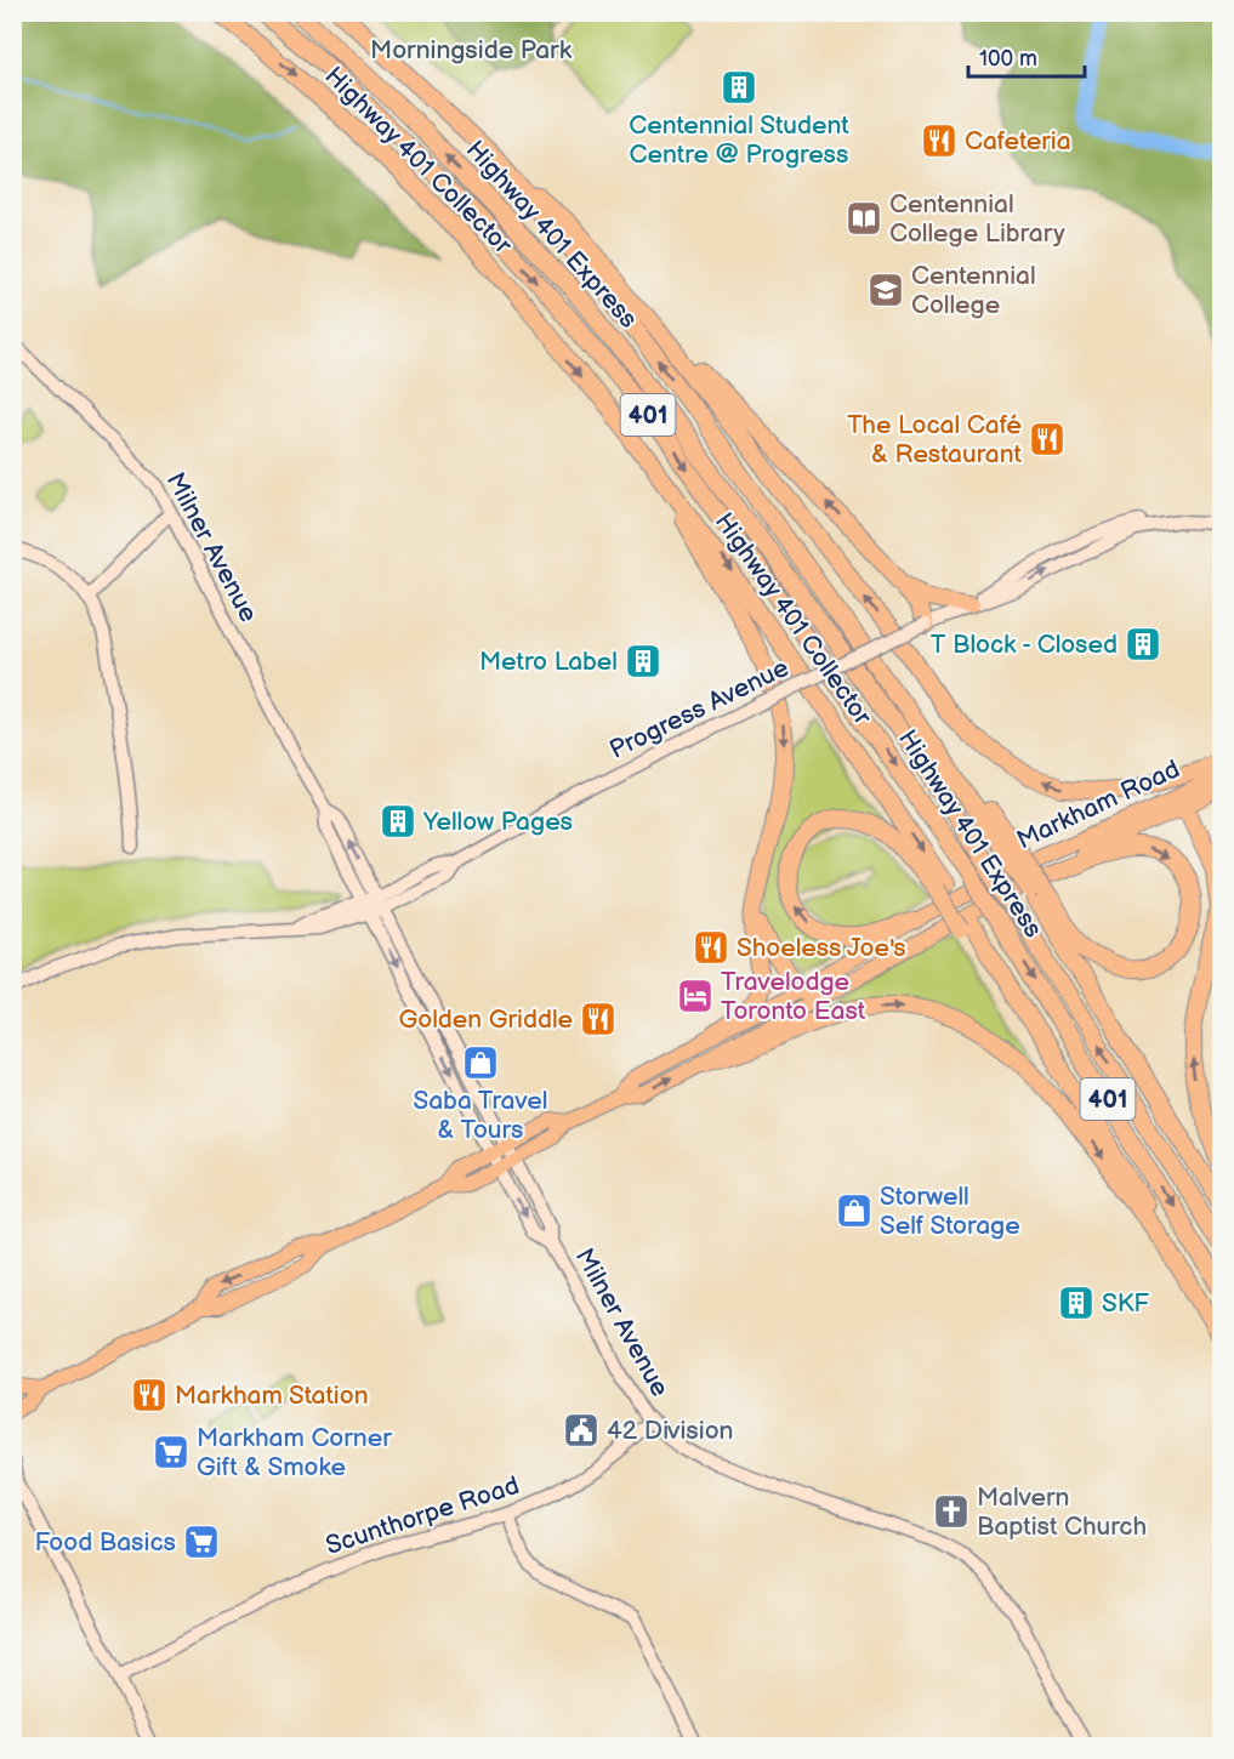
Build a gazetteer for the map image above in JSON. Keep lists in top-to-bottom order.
{
  "streets": {
    "highway": ["Highway 401 Collector", "Highway 401 Express", "401"],
    "main road": [
      "Milner Avenue",
      "Progress Avenue",
      "Markham Road",
      "Scunthorpe Road"
    ]
  },
  "crossings": [
    ["Highway 401 Collector", "401"],
    ["Milner Avenue", "Progress Avenue"],
    ["Milner Avenue", "Markham Road"],
    ["Milner Avenue", "Scunthorpe Road"]
  ],
  "parks": ["Morningside Park"],
  "places": {
    "building": [
      "Centennial Student Centre @ Progress",
      "T Block - Closed",
      "Metro Label",
      "Yellow Pages",
      "SKF"
    ],
    "restaurant": [
      "Cafeteria",
      "The Local Café & Restaurant",
      "Shoeless Joe's",
      "Golden Griddle",
      "Markham Station"
    ],
    "library": ["Centennial College Library"],
    "school or university": ["Centennial College"],
    "hotel": ["Travelodge Toronto East"],
    "shop": ["Saba Travel & Tours", "Storwell Self Storage"],
    "public building": ["42 Division"],
    "supermarket": ["Markham Corner Gift & Smoke", "Food Basics"],
    "church": ["Malvern Baptist Church"]
  },
  "scale_bar": "100 m"
}
